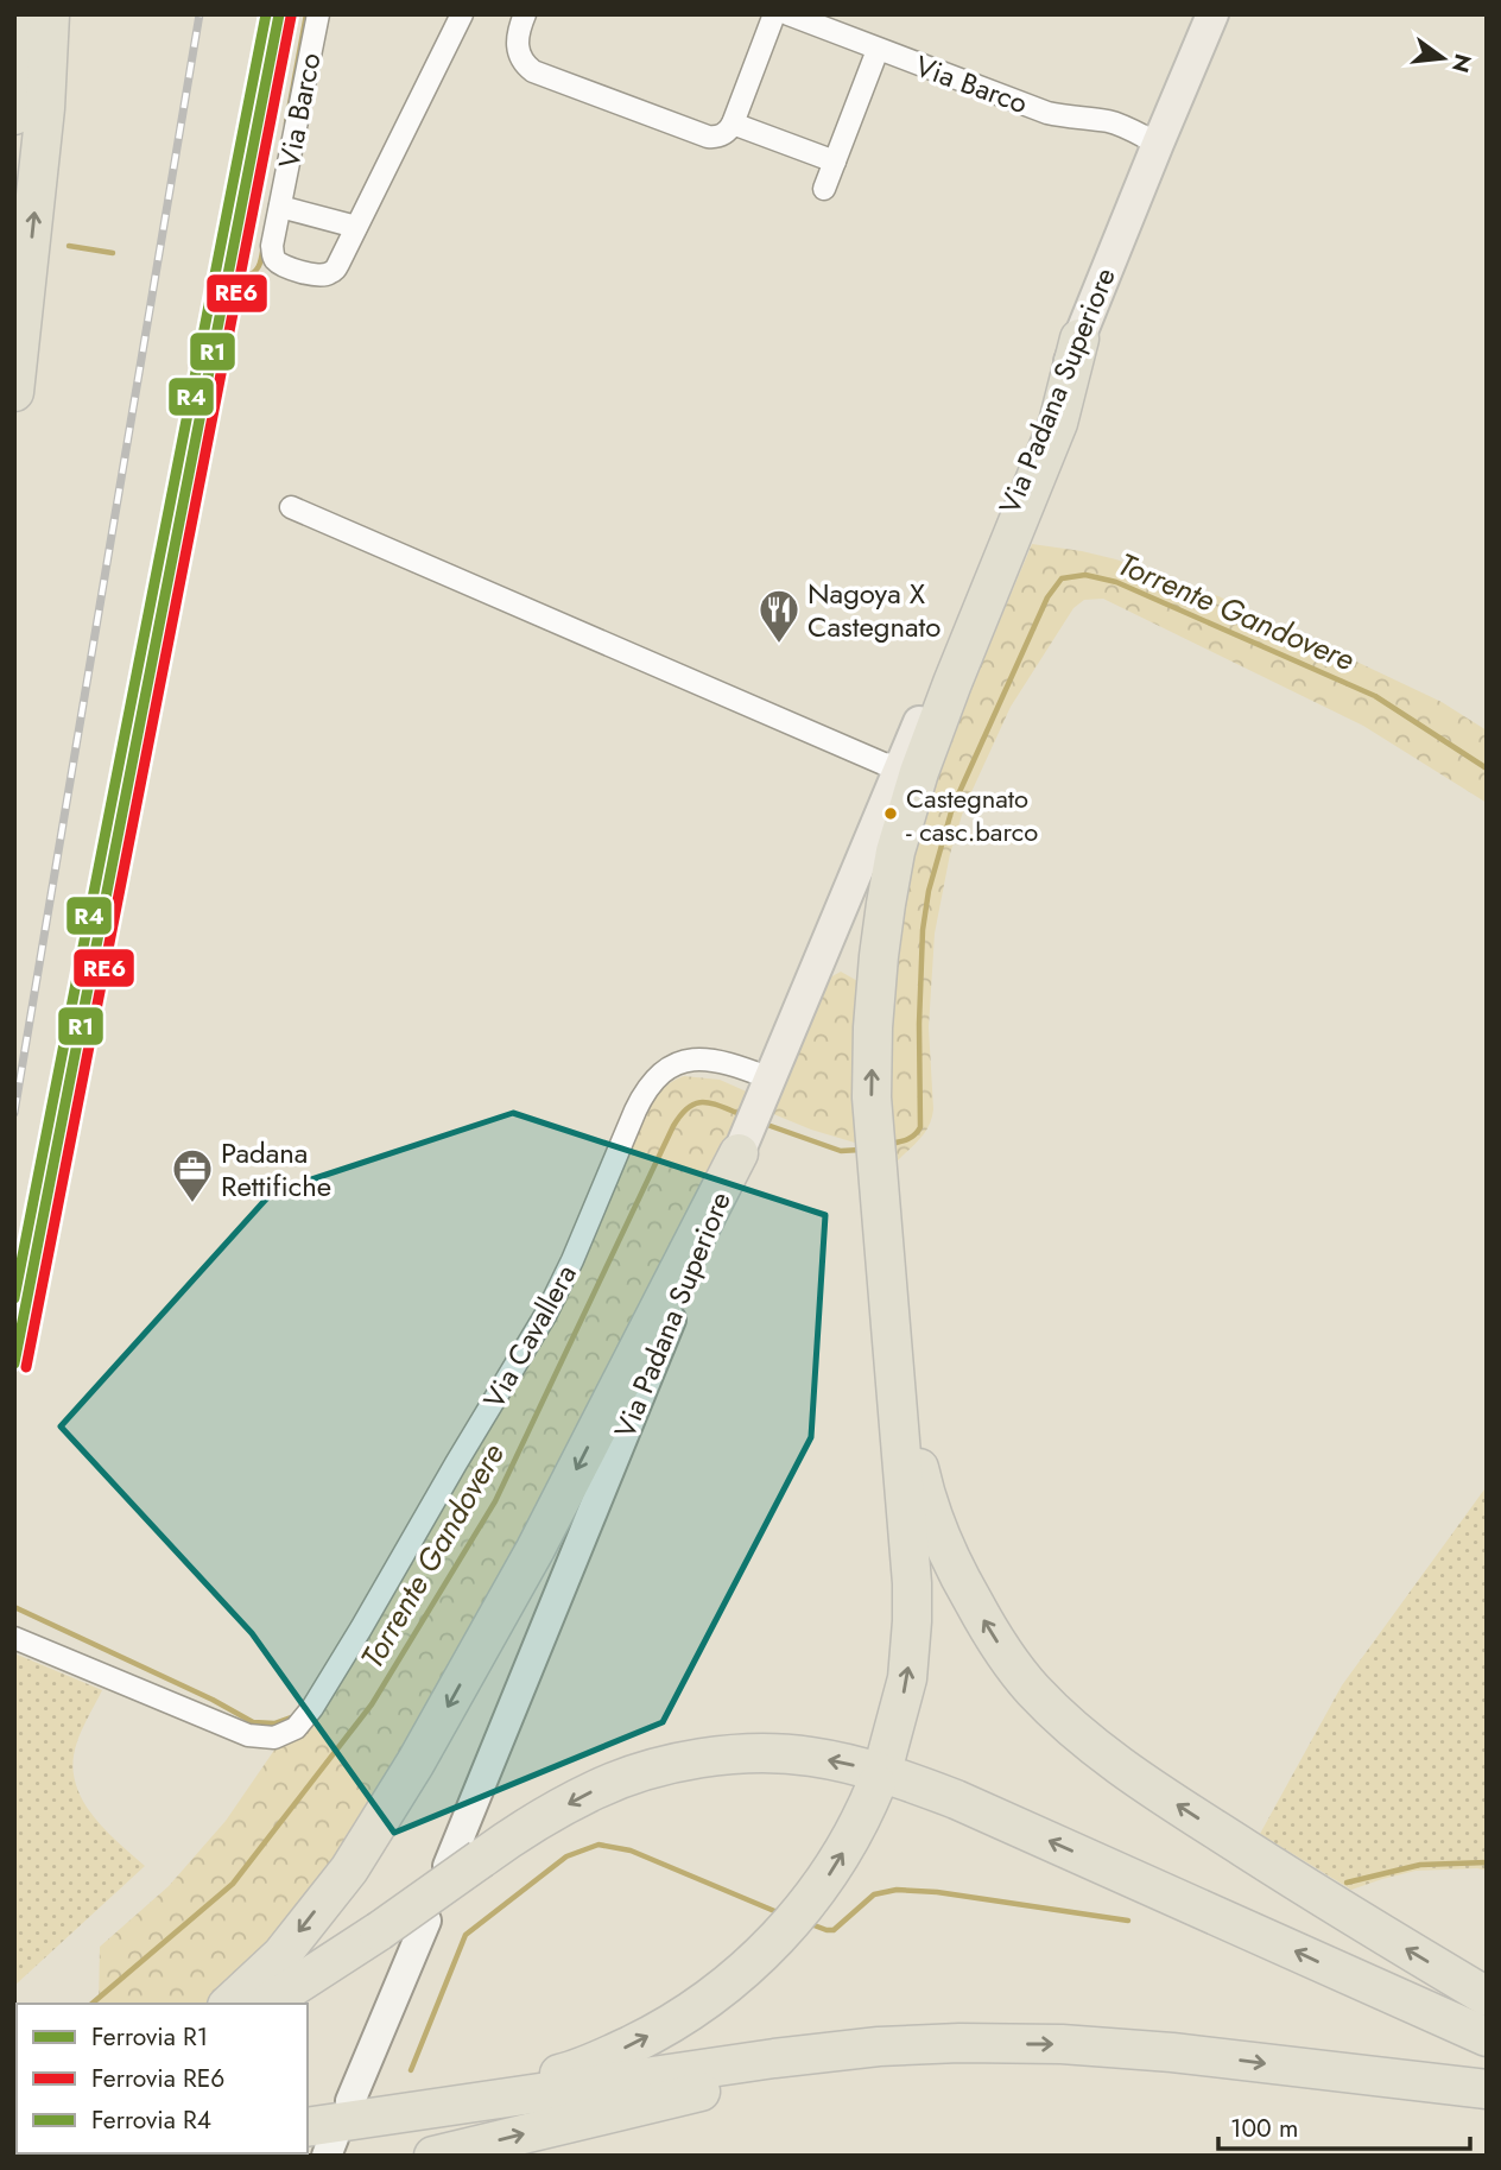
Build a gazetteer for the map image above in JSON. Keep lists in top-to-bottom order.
{
  "streets": {
    "main road": ["Via Padana Superiore"],
    "street": ["Via Barco", "Via Cavallera"]
  },
  "crossings": [
    ["Via Barco", "Via Padana Superiore"]
  ],
  "water": ["Torrente Gandovere"],
  "places": {
    "restaurant": ["Nagoya X Castegnato"],
    "other": ["Castegnato - casc.barco"],
    "office": ["Padana Rettifiche"]
  },
  "lines": ["rail line R1", "rail line R4", "rail line RE6"],
  "legend": ["Ferrovia R1", "Ferrovia RE6", "Ferrovia R4"],
  "scale_bar": "100 m",
  "north": "right"
}
